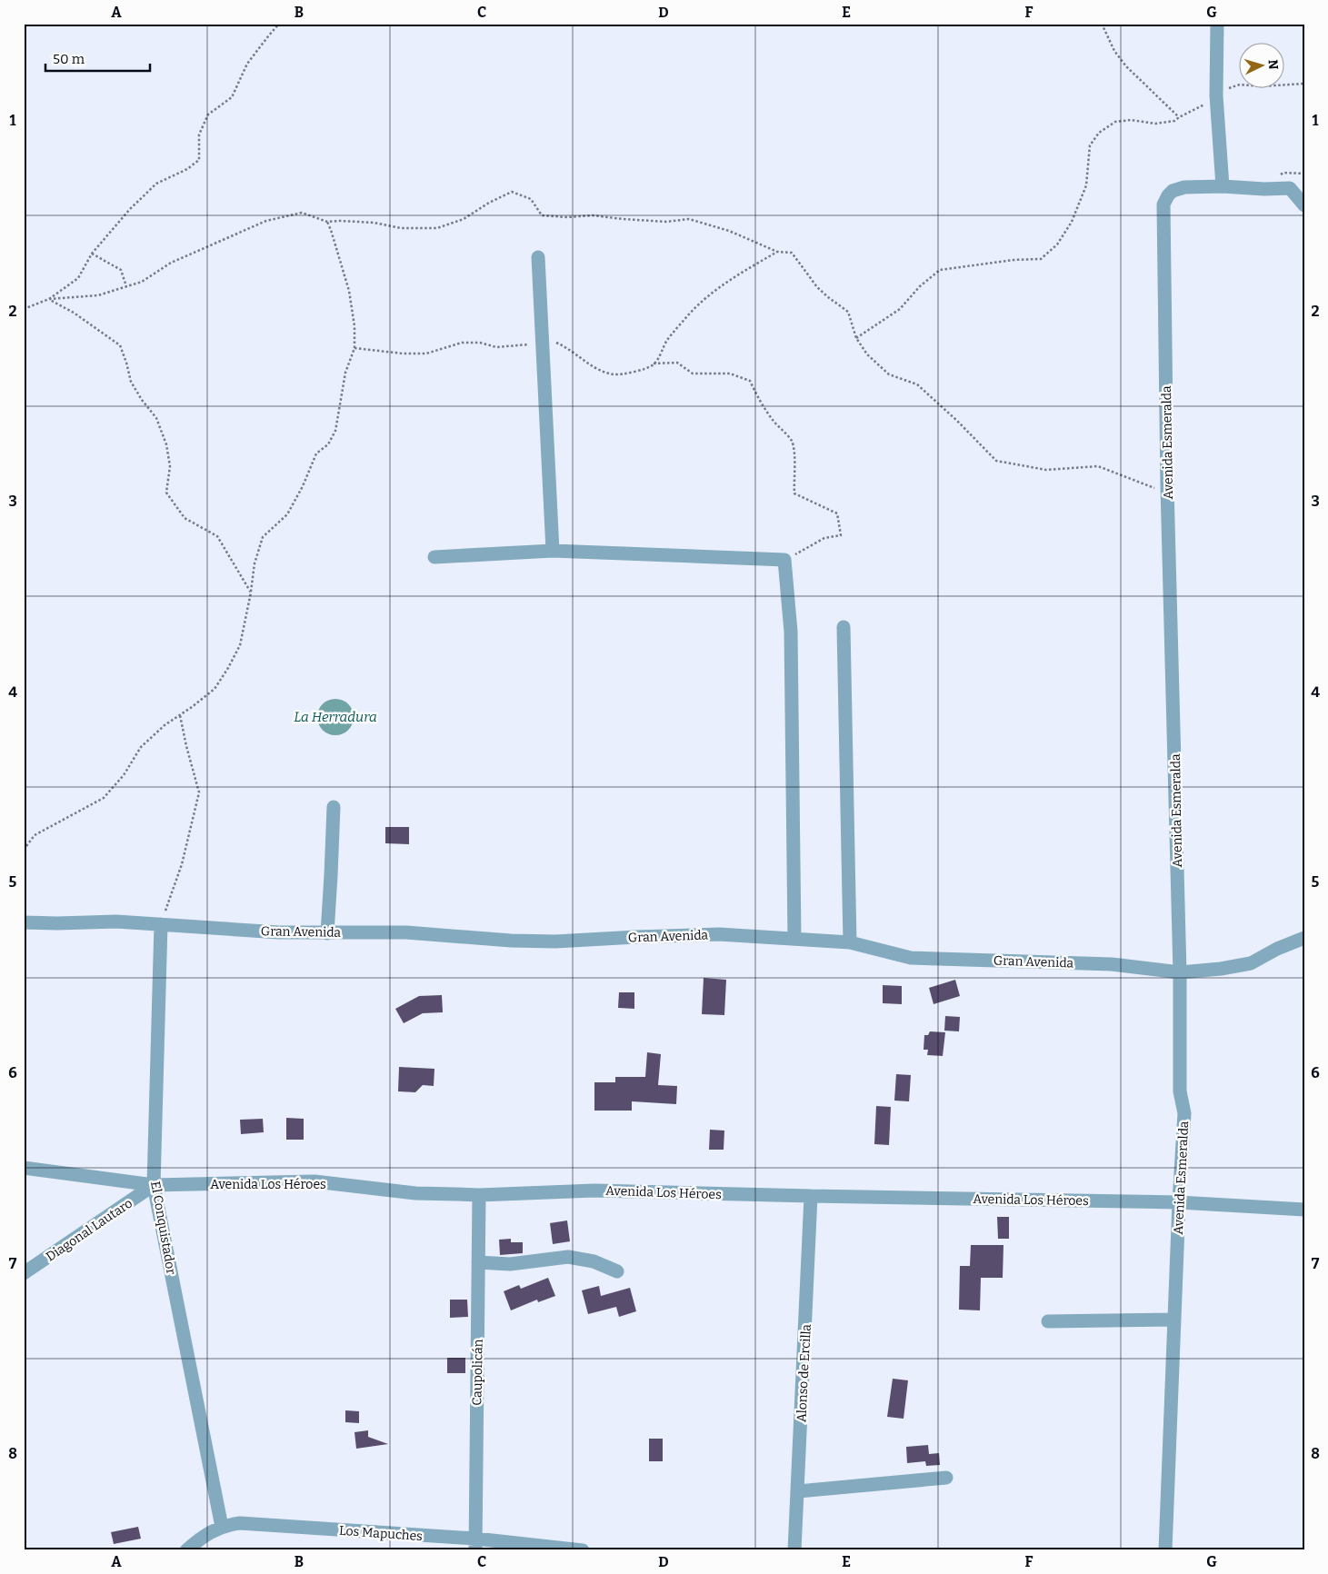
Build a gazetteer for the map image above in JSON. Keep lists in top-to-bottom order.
{
  "streets": {
    "street": [
      "Avenida Esmeralda",
      "Gran Avenida",
      "Avenida Los Héroes",
      "El Conquistador",
      "Diagonal Lautaro",
      "Caupolicán",
      "Alonso de Ercilla",
      "Los Mapuches"
    ]
  },
  "crossings": [
    ["Avenida Esmeralda", "Gran Avenida"],
    ["Avenida Esmeralda", "Avenida Los Héroes"],
    ["Gran Avenida", "El Conquistador"],
    ["Avenida Los Héroes", "El Conquistador"],
    ["Avenida Los Héroes", "Diagonal Lautaro"],
    ["Avenida Los Héroes", "Caupolicán"],
    ["Avenida Los Héroes", "Alonso de Ercilla"],
    ["El Conquistador", "Diagonal Lautaro"],
    ["El Conquistador", "Los Mapuches"],
    ["Caupolicán", "Los Mapuches"]
  ],
  "water": ["La Herradura"],
  "scale_bar": "50 m",
  "north": "right",
  "grid": {
    "columns": [
      "A",
      "B",
      "C",
      "D",
      "E",
      "F",
      "G"
    ],
    "rows": [
      "1",
      "2",
      "3",
      "4",
      "5",
      "6",
      "7",
      "8"
    ]
  }
}
